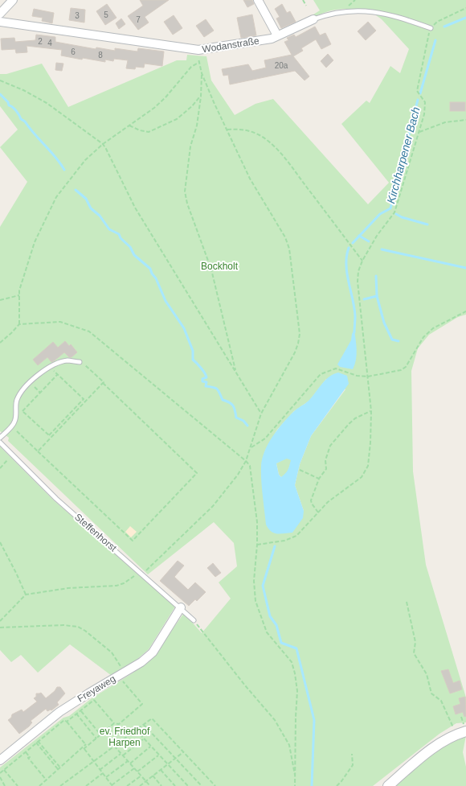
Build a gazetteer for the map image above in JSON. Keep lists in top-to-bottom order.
{
  "streets": {
    "street": ["Wodanstraße", "Freyaweg"],
    "lane": ["Steffenhorst"]
  },
  "crossings": [
    ["Steffenhorst", "Freyaweg"]
  ],
  "water": ["Kirchharpener Bach"],
  "parks": ["Bockholt", "ev. Friedhof Harpen"],
  "house_numbers": [
    "5",
    "3",
    "7",
    "2",
    "4",
    "6",
    "8",
    "20a"
  ]
}
